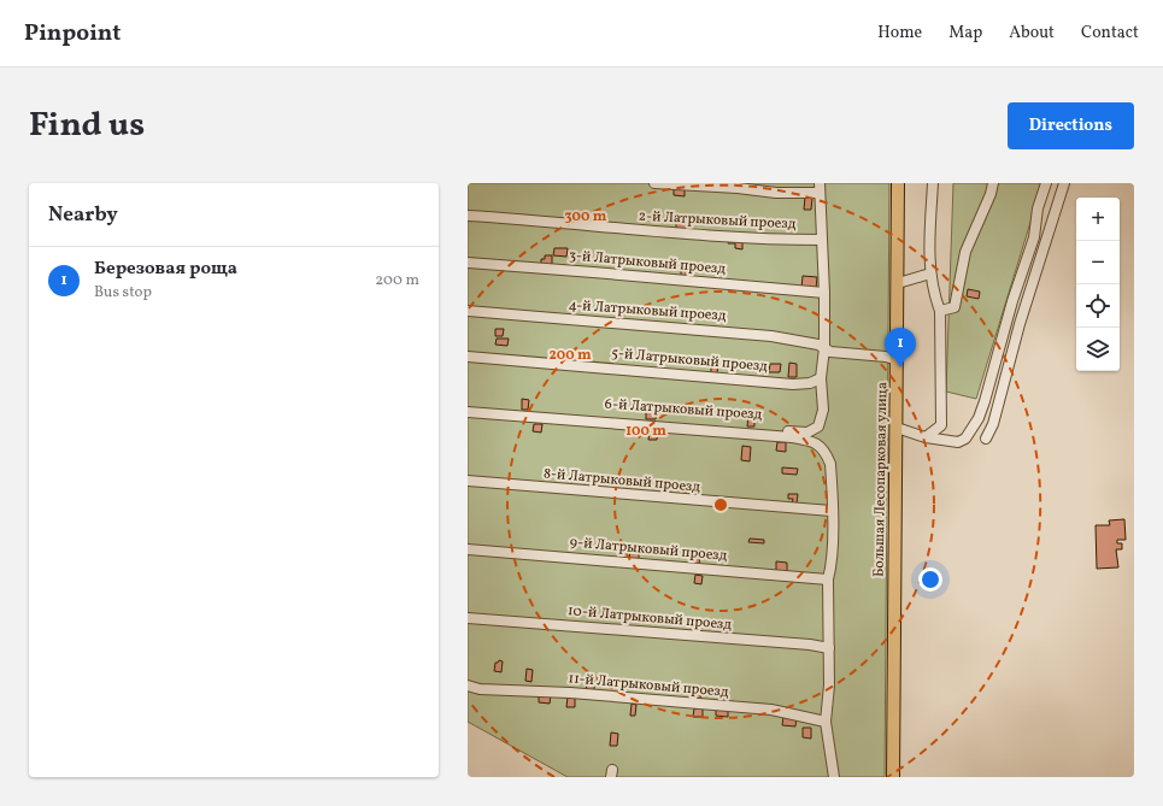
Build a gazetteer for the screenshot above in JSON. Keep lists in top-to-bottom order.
{
  "streets": {
    "main road": ["Большая Лесопарковая улица"],
    "street": [
      "2-й Латрыковый проезд",
      "3-й Латрыковый проезд",
      "4-й Латрыковый проезд",
      "5-й Латрыковый проезд",
      "6-й Латрыковый проезд",
      "8-й Латрыковый проезд",
      "9-й Латрыковый проезд",
      "10-й Латрыковый проезд",
      "11-й Латрыковый проезд"
    ]
  },
  "crossings": [
    ["2-й Латрыковый проезд", "6-й Латрыковый проезд"],
    ["3-й Латрыковый проезд", "6-й Латрыковый проезд"],
    ["4-й Латрыковый проезд", "6-й Латрыковый проезд"],
    ["4-й Латрыковый проезд", "Большая Лесопарковая улица"],
    ["5-й Латрыковый проезд", "6-й Латрыковый проезд"]
  ],
  "page": {
    "header": "Pinpoint",
    "nav": [
      "Home",
      "Map",
      "About",
      "Contact"
    ],
    "title": "Find us",
    "buttons": "Directions",
    "heading": "Nearby",
    "map_buttons": ["+", "−"],
    "list": [
      {
        "mark": "1",
        "name": "Березовая роща",
        "note": "Bus stop",
        "value": "200 m"
      }
    ],
    "pins": "1"
  },
  "rings": ["300 m", "200 m", "100 m"]
}
